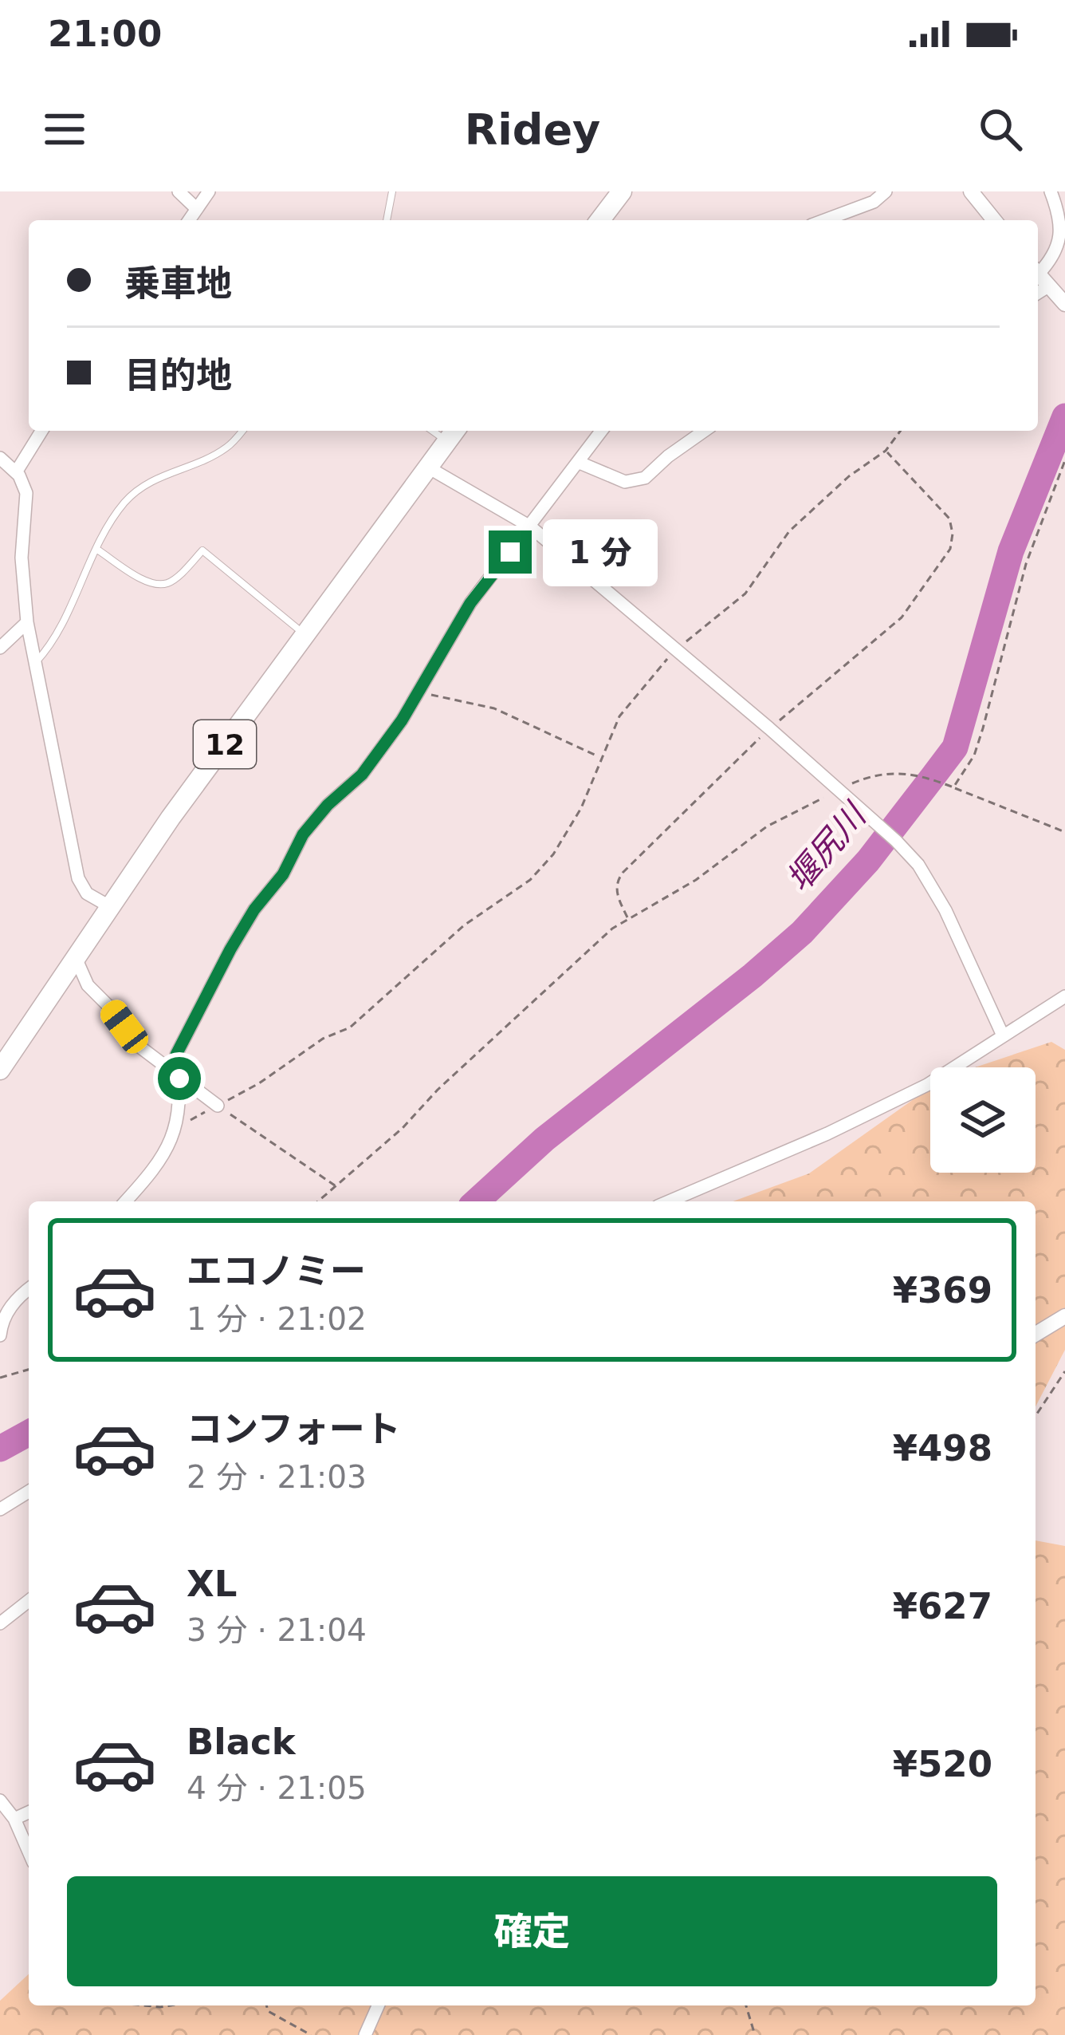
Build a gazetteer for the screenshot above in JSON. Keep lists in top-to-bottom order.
{
  "streets": {
    "main road": ["12"]
  },
  "water": ["堰尻川"],
  "page": {
    "status": "21:00",
    "header": "Ridey",
    "banner": ["乗車地", "目的地"],
    "bubble": "1 分",
    "list": [
      {
        "name": "エコノミー",
        "note": "1 分 · 21:02",
        "value": "¥369"
      },
      {
        "name": "コンフォート",
        "note": "2 分 · 21:03",
        "value": "¥498"
      },
      {
        "name": "XL",
        "note": "3 分 · 21:04",
        "value": "¥627"
      },
      {
        "name": "Black",
        "note": "4 分 · 21:05",
        "value": "¥520"
      }
    ],
    "buttons": "確定"
  }
}
